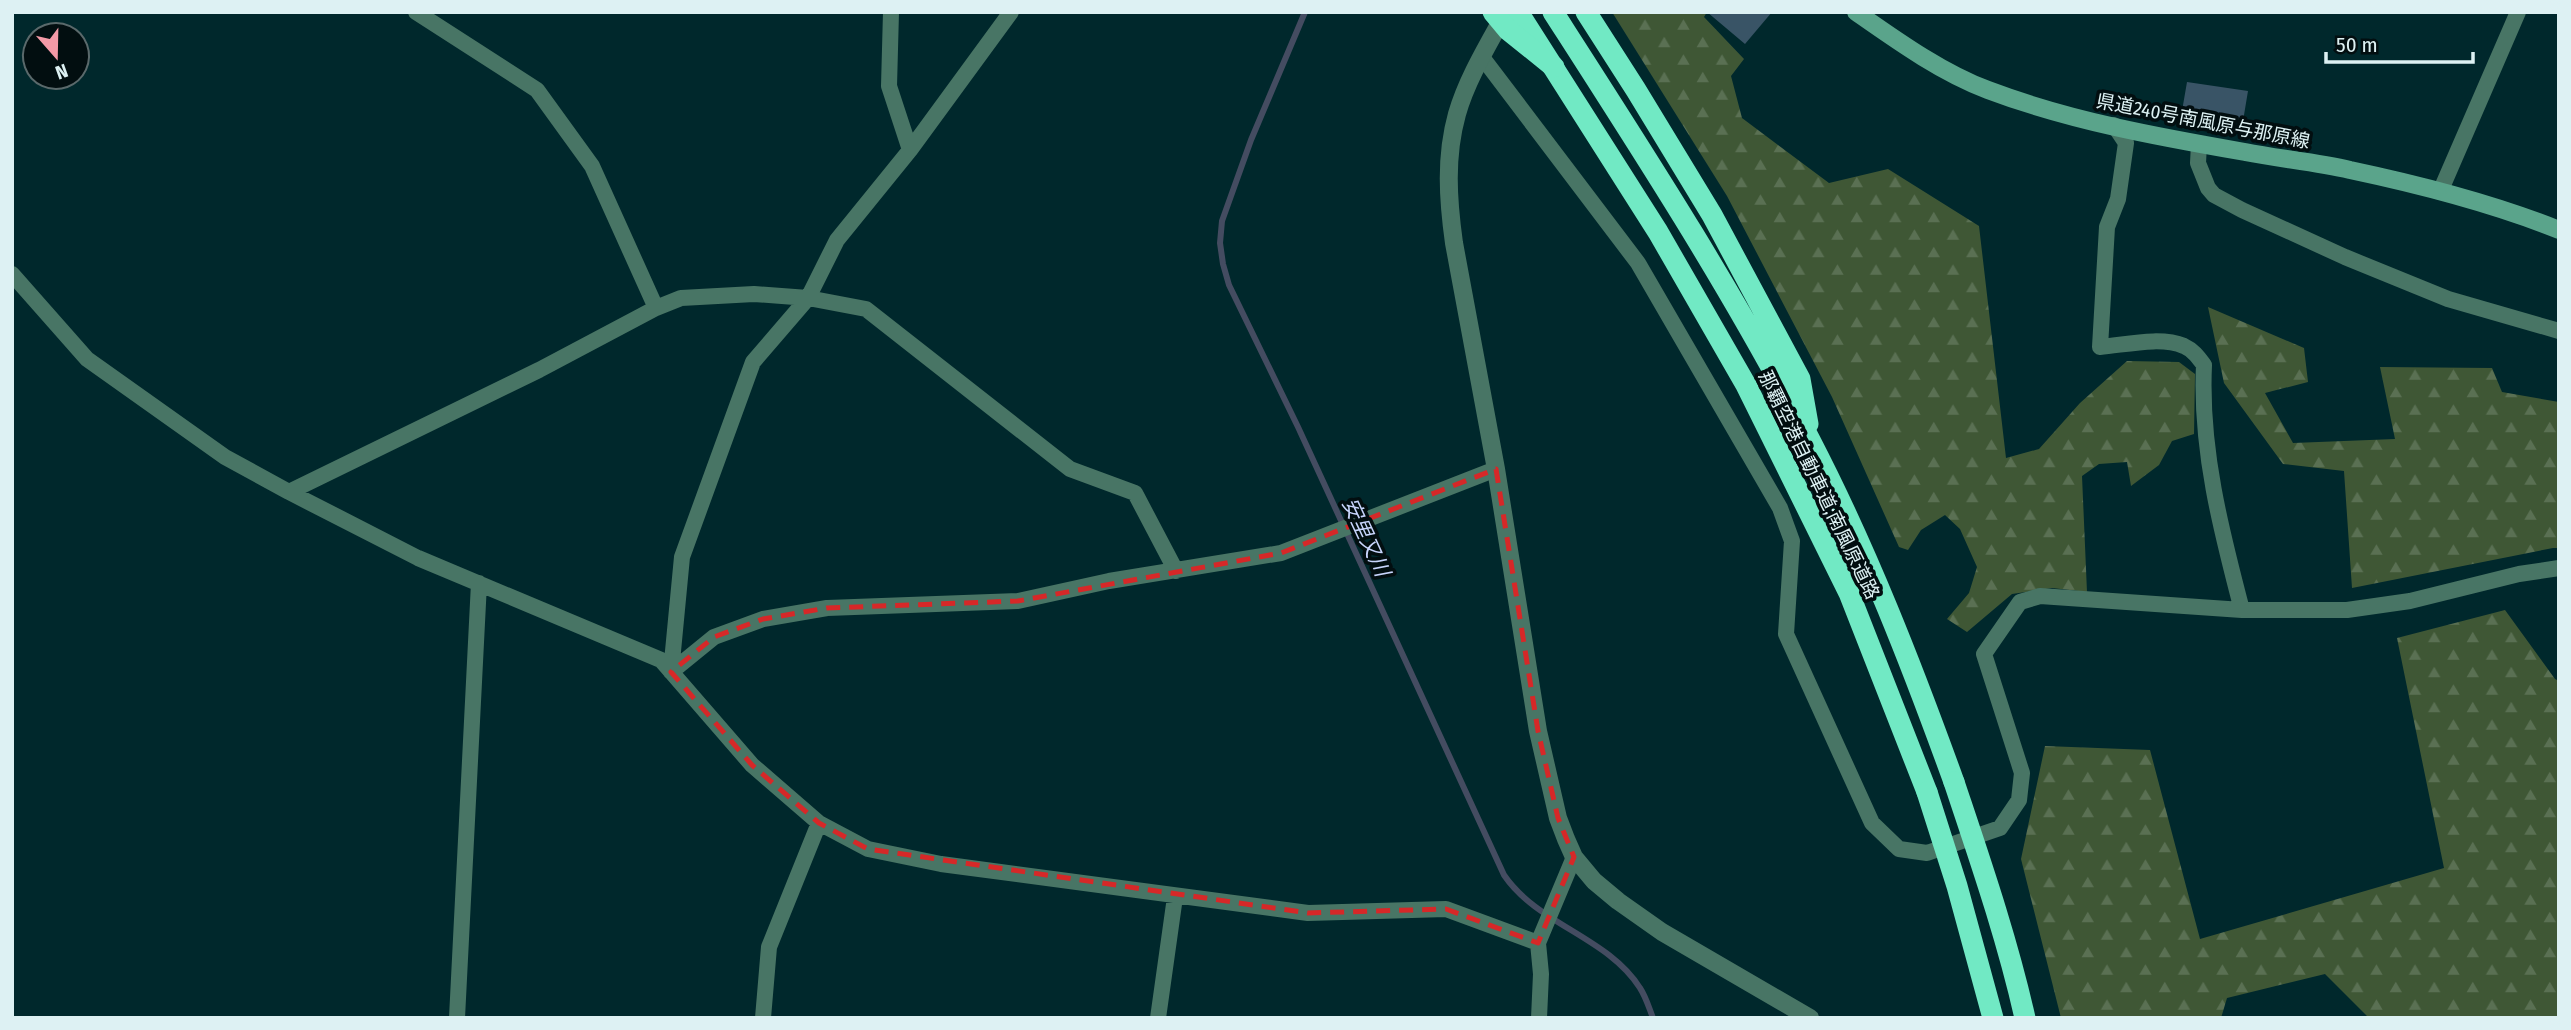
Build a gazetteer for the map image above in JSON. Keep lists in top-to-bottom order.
{
  "streets": {
    "highway": ["那覇空港自動車道;南風原道路"],
    "main road": ["県道240号南風原与那原線"]
  },
  "water": ["安里又川"],
  "scale_bar": "50 m",
  "north": "bottom"
}
